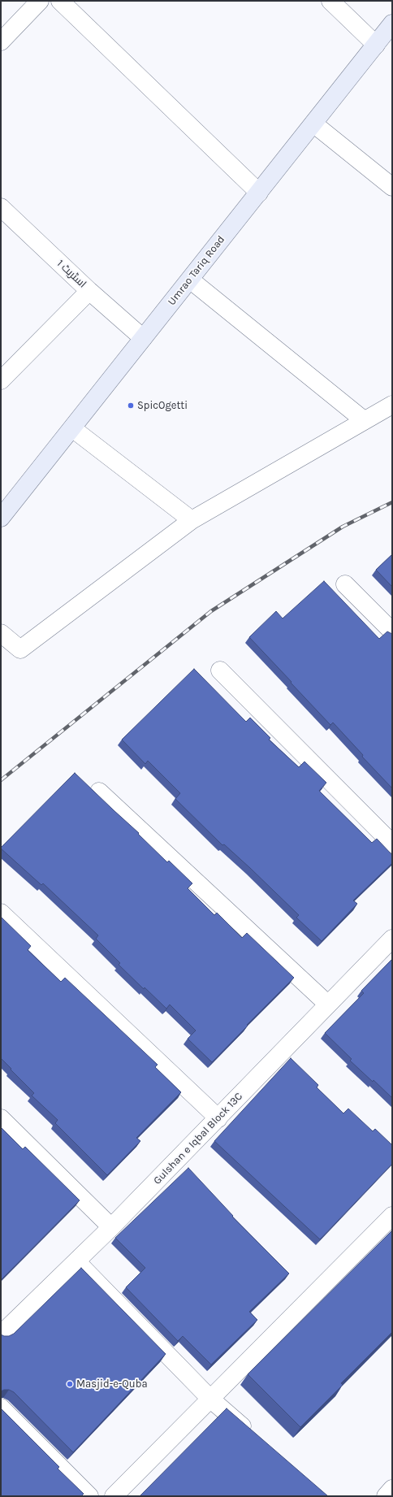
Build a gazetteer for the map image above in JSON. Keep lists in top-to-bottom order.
{
  "streets": {
    "street": ["Umrao Tariq Road", "اسٹریٹ 1", "Gulshan e Iqbal Block 13C"]
  },
  "crossings": [
    ["Umrao Tariq Road", "اسٹریٹ 1"]
  ],
  "places": ["SpicOgetti", "Masjid-e-Quba"]
}
